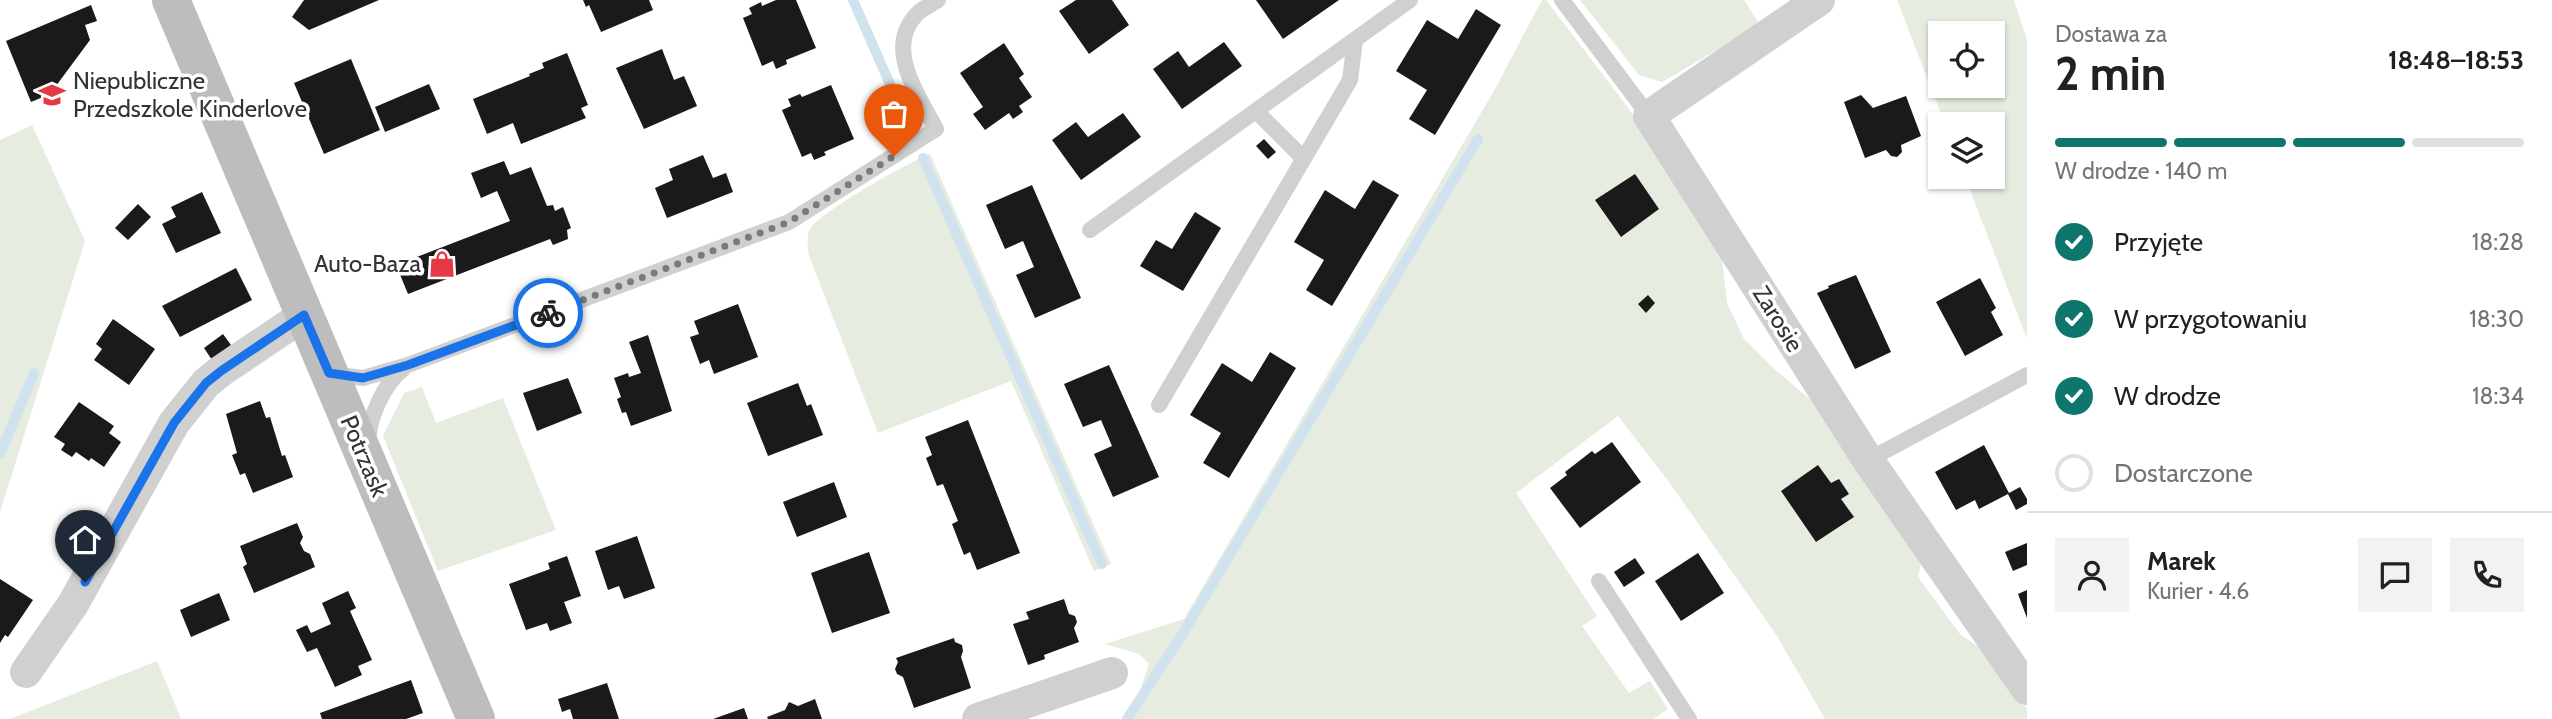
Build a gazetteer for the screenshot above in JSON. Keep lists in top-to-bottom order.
{
  "streets": {
    "street": ["Zarosie", "Potrzask"]
  },
  "places": {
    "school or university": ["Niepubliczne Przedszkole Kinderlove"],
    "shop": ["Auto-Baza"]
  },
  "page": {
    "heading": ["2 min", "Dostawa za", "18:48–18:53"],
    "panel": ["Marek", "Kurier · 4.6"],
    "bar": "W drodze · 140 m",
    "list": [
      ["Przyjęte", "18:28"],
      ["W przygotowaniu", "18:30"],
      ["W drodze", "18:34"],
      "Dostarczone"
    ]
  }
}
